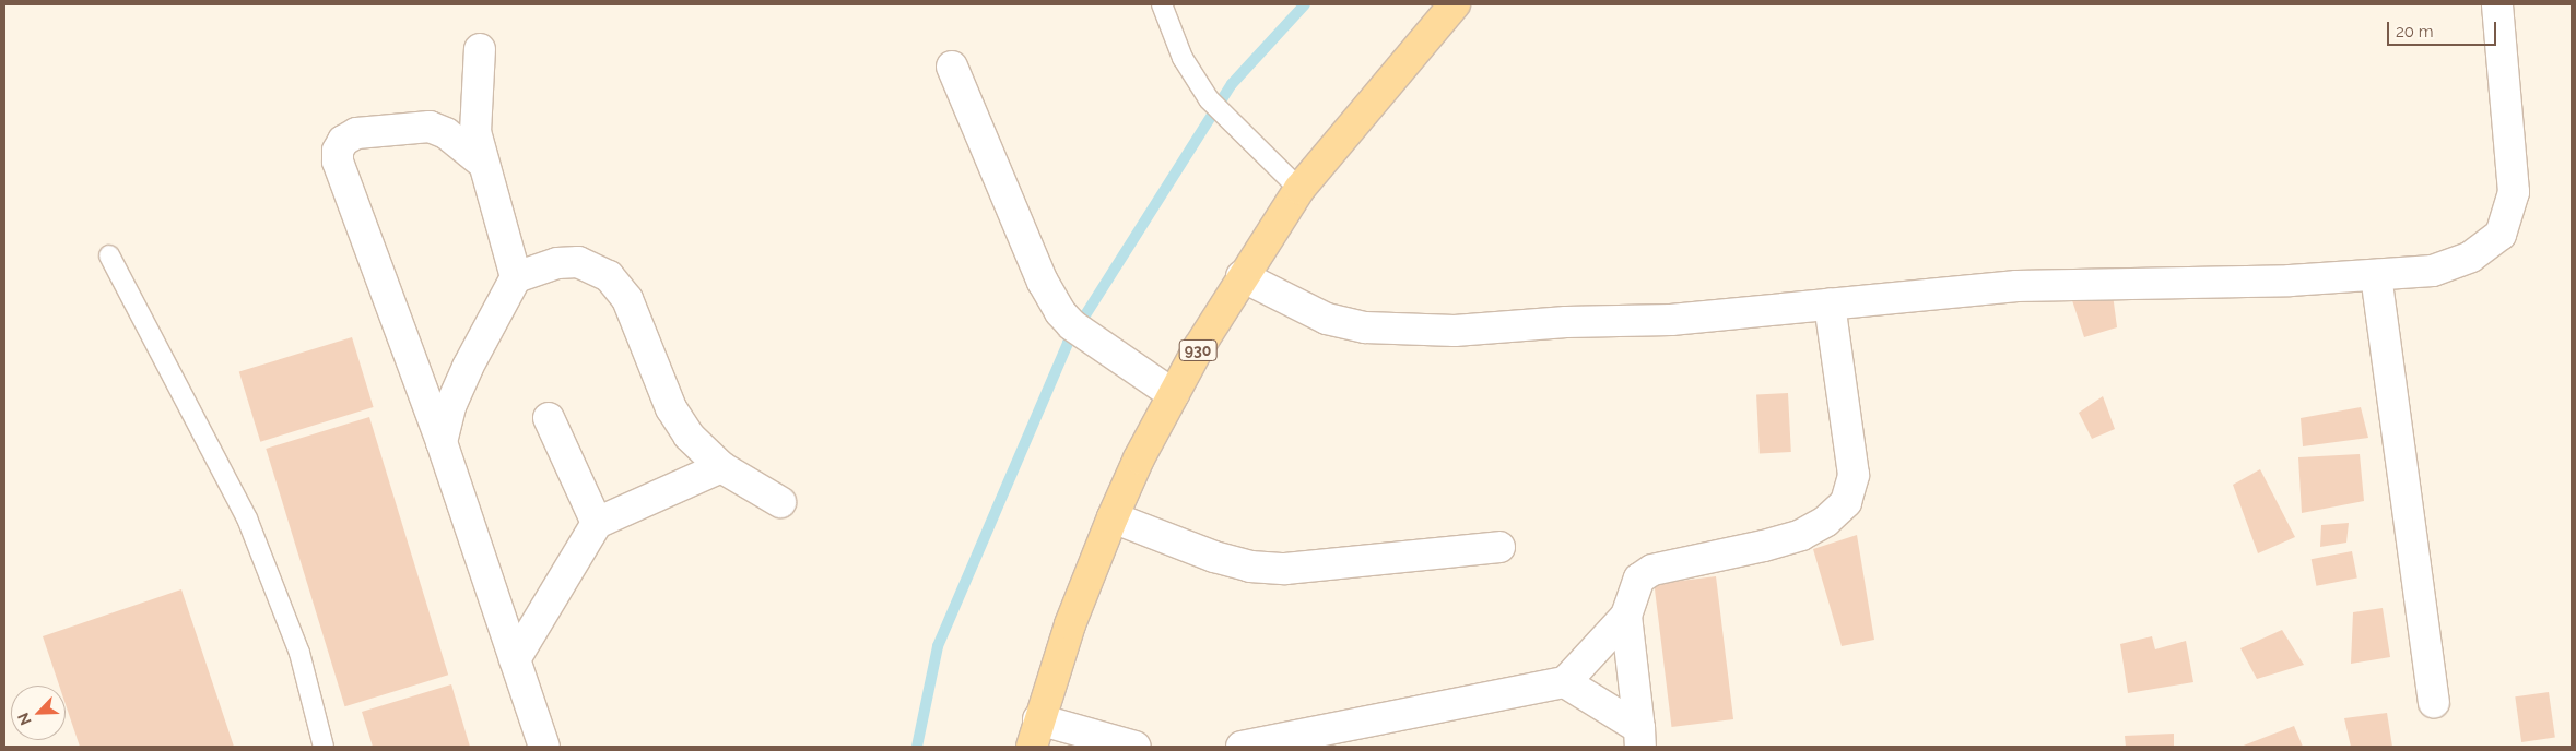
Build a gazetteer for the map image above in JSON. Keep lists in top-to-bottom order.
{
  "streets": {
    "main road": ["930"]
  },
  "scale_bar": "20 m",
  "north": "bottom left"
}
